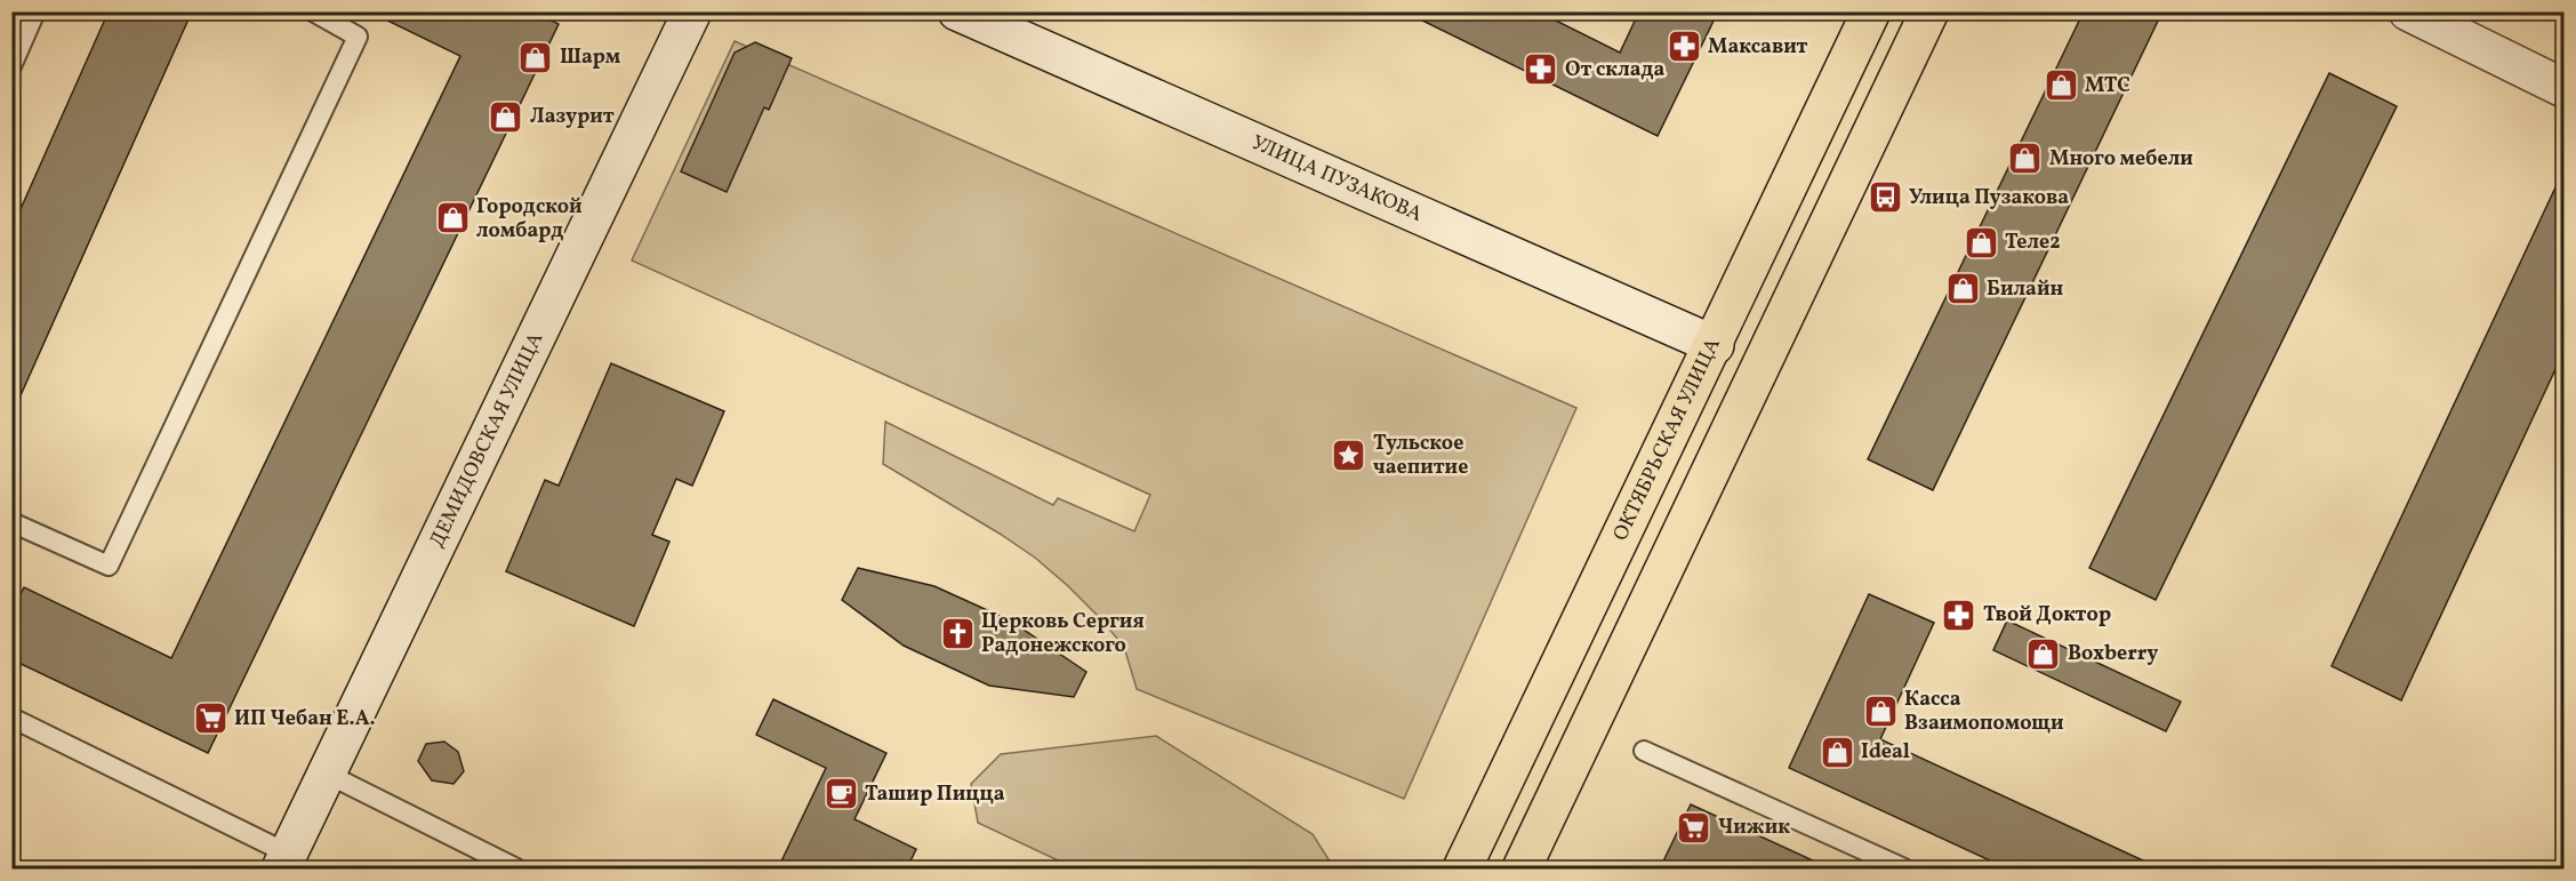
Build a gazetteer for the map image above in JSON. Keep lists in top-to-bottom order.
{
  "streets": {
    "main road": ["ОКТЯБРЬСКАЯ УЛИЦА"],
    "street": ["УЛИЦА ПУЗАКОВА", "ДЕМИДОВСКАЯ УЛИЦА"]
  },
  "crossings": [
    ["УЛИЦА ПУЗАКОВА", "ОКТЯБРЬСКАЯ УЛИЦА"]
  ],
  "places": {
    "pharmacy": ["Максавит", "От склада", "Твой Доктор"],
    "shop": [
      "Шарм",
      "МТС",
      "Лазурит",
      "Много мебели",
      "Городской ломбард",
      "Теле2",
      "Билайн",
      "Boxberry",
      "Касса Взаимопомощи",
      "Ideal"
    ],
    "bus stop": ["Улица Пузакова"],
    "place": ["Тульское чаепитие"],
    "church": ["Церковь Сергия Радонежского"],
    "supermarket": ["ИП Чебан Е.А.", "Чижик"],
    "cafe": ["Ташир Пицца"]
  }
}
